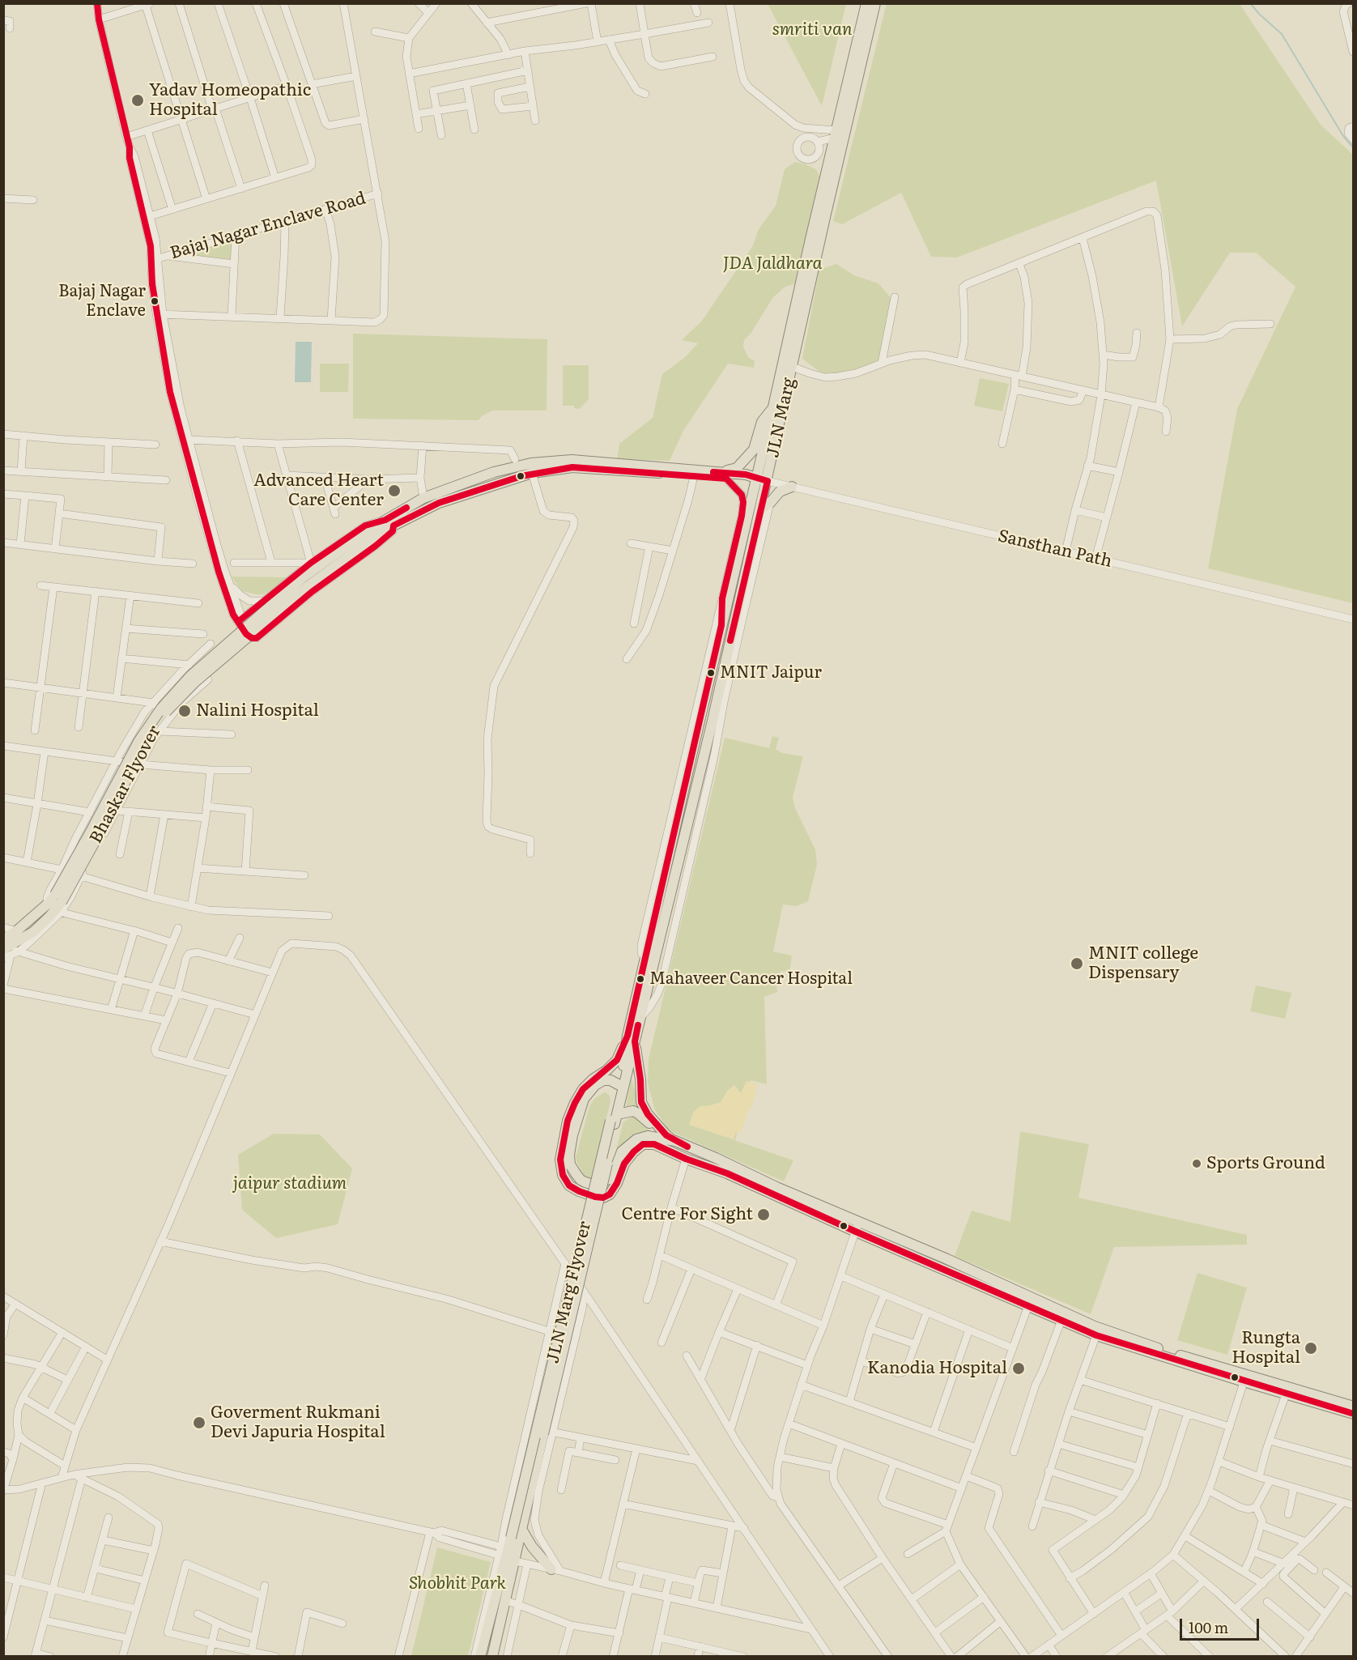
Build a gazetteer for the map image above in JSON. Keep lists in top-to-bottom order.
{
  "streets": {
    "main road": ["JLN Marg", "Bhaskar Flyover", "JLN Marg Flyover"],
    "street": ["Bajaj Nagar Enclave Road", "Sansthan Path"]
  },
  "crossings": [
    ["JLN Marg", "Sansthan Path"],
    ["JLN Marg", "JLN Marg Flyover"]
  ],
  "parks": [
    "smriti van",
    "JDA Jaldhara",
    "jaipur stadium",
    "Shobhit Park"
  ],
  "places": [
    "Yadav Homeopathic Hospital",
    "Bajaj Nagar Enclave",
    "Advanced Heart Care Center",
    "MNIT Jaipur",
    "Nalini Hospital",
    "MNIT college Dispensary",
    "Mahaveer Cancer Hospital",
    "Sports Ground",
    "Centre For Sight",
    "Rungta Hospital",
    "Kanodia Hospital",
    "Goverment Rukmani Devi Japuria Hospital"
  ],
  "scale_bar": "100 m"
}
